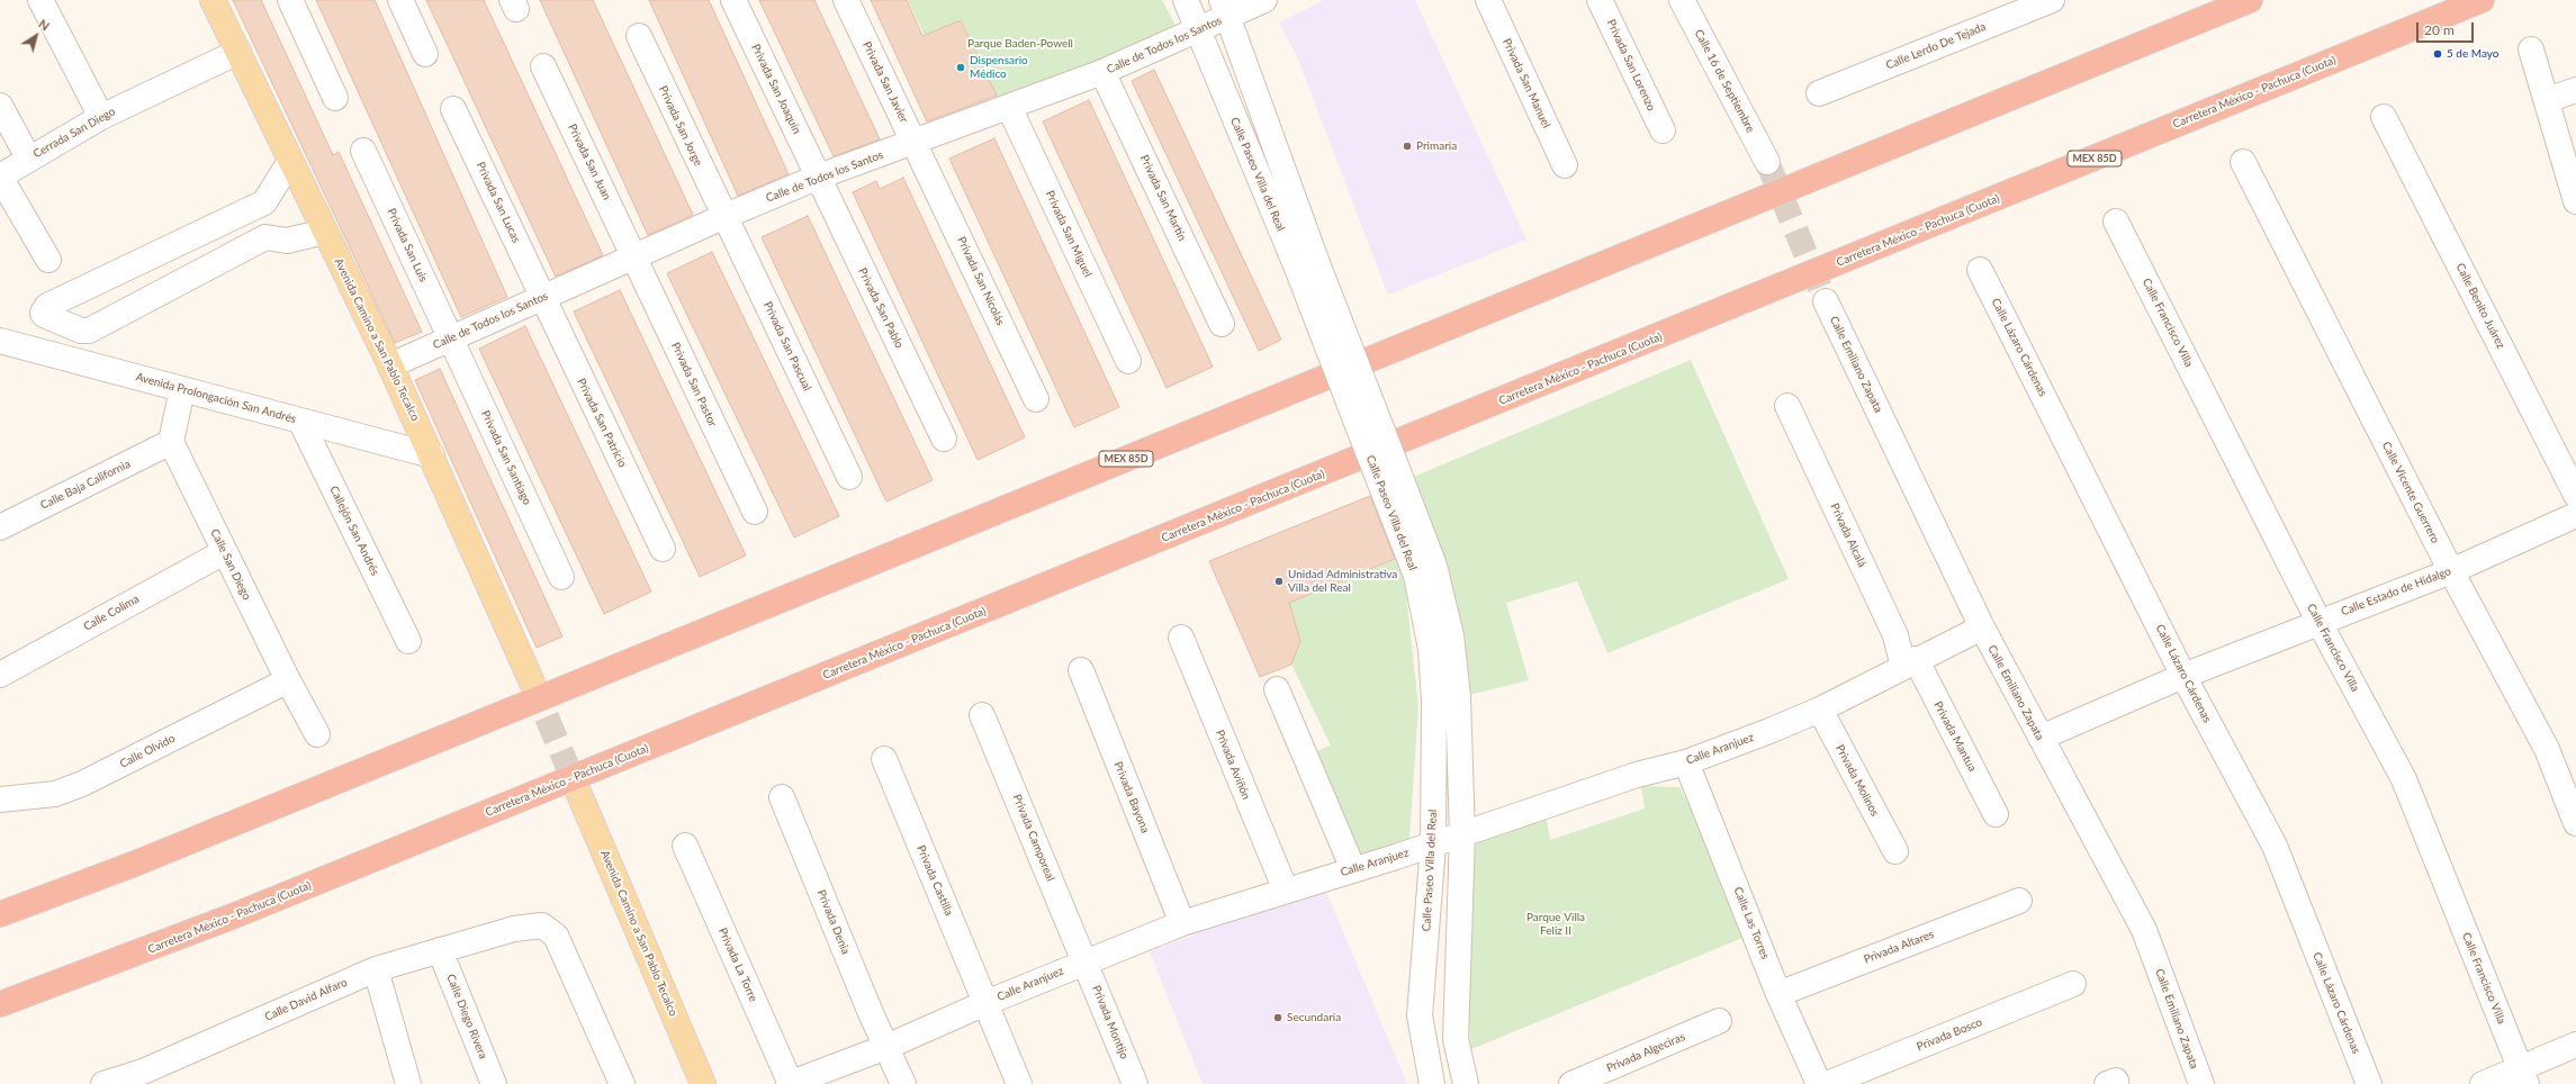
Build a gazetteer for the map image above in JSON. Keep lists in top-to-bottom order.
{
  "streets": {
    "highway": ["Carretera México - Pachuca (Cuota)", "MEX 85D"],
    "main road": ["Avenida Camino a San Pablo Tecalco"],
    "street": [
      "Calle de Todos los Santos",
      "Calle Lerdo De Tejada",
      "Privada San Lorenzo",
      "Calle 16 de Septiembre",
      "Privada San Javier",
      "Privada San Manuel",
      "Privada San Joaquín",
      "Privada San Jorge",
      "Cerrada San Diego",
      "Privada San Juan",
      "Calle Paseo Villa del Real",
      "Privada San Martín",
      "Privada San Lucas",
      "Privada San Miguel",
      "Privada San Luis",
      "Privada San Nicolás",
      "Calle Benito Juárez",
      "Privada San Pablo",
      "Calle Francisco Villa",
      "Privada San Pascual",
      "Calle Lázaro Cárdenas",
      "Calle Emiliano Zapata",
      "Privada San Pastor",
      "Avenida Prolongación San Andrés",
      "Privada San Patricio",
      "Privada San Santiago",
      "Calle Baja California",
      "Calle Vicente Guerrero",
      "Callejón San Andrés",
      "Privada Alcalá",
      "Calle San Diego",
      "Calle Estado de Hidalgo",
      "Calle Colima",
      "Privada Mantua",
      "Calle Aranjuez",
      "Calle Olvido",
      "Privada Aviñón",
      "Privada Molinos",
      "Privada Bayona",
      "Privada Camporeal",
      "Privada Castilla",
      "Privada Denia",
      "Calle Las Torres",
      "Privada Altares",
      "Privada La Torre",
      "Calle David Alfaro",
      "Calle Diego Rivera",
      "Privada Montijo",
      "Privada Bosco",
      "Privada Algeciras"
    ]
  },
  "crossings": [
    ["Calle de Todos los Santos", "Privada San Javier"],
    ["Calle de Todos los Santos", "Privada San Joaquín"],
    ["Calle de Todos los Santos", "Privada San Jorge"],
    ["Calle de Todos los Santos", "Privada San Juan"],
    ["Calle de Todos los Santos", "Calle Paseo Villa del Real"],
    ["Calle de Todos los Santos", "Privada San Martín"],
    ["Calle de Todos los Santos", "Privada San Lucas"],
    ["Calle de Todos los Santos", "Privada San Miguel"],
    ["Calle de Todos los Santos", "Privada San Luis"],
    ["Calle de Todos los Santos", "Privada San Pablo"],
    ["Calle de Todos los Santos", "Avenida Camino a San Pablo Tecalco"],
    ["Calle de Todos los Santos", "Privada San Pascual"],
    ["Calle de Todos los Santos", "Privada San Pastor"],
    ["Calle de Todos los Santos", "Privada San Patricio"],
    ["Calle de Todos los Santos", "Privada San Santiago"],
    ["Privada San Javier", "Privada San Nicolás"],
    ["Privada San Joaquín", "Privada San Pablo"],
    ["Privada San Jorge", "Privada San Pascual"],
    ["Cerrada San Diego", "Avenida Camino a San Pablo Tecalco"],
    ["Privada San Juan", "Privada San Pastor"],
    ["Calle Paseo Villa del Real", "Calle Aranjuez"],
    ["Privada San Lucas", "Privada San Patricio"],
    ["Privada San Luis", "Privada San Santiago"],
    ["Calle Francisco Villa", "Calle Estado de Hidalgo"],
    ["Avenida Camino a San Pablo Tecalco", "Avenida Prolongación San Andrés"],
    ["Calle Lázaro Cárdenas", "Calle Estado de Hidalgo"],
    ["Calle Emiliano Zapata", "Calle Estado de Hidalgo"],
    ["Calle Emiliano Zapata", "Calle Aranjuez"],
    ["Avenida Prolongación San Andrés", "Callejón San Andrés"],
    ["Calle Baja California", "Calle San Diego"],
    ["Calle Vicente Guerrero", "Calle Estado de Hidalgo"],
    ["Privada Alcalá", "Privada Mantua"],
    ["Privada Alcalá", "Calle Aranjuez"],
    ["Calle San Diego", "Calle Colima"],
    ["Calle San Diego", "Calle Olvido"],
    ["Privada Mantua", "Calle Aranjuez"],
    ["Calle Aranjuez", "Privada Aviñón"],
    ["Calle Aranjuez", "Privada Molinos"],
    ["Calle Aranjuez", "Privada Bayona"],
    ["Calle Aranjuez", "Privada Camporeal"],
    ["Calle Aranjuez", "Privada Castilla"],
    ["Calle Aranjuez", "Privada Denia"],
    ["Calle Aranjuez", "Calle Las Torres"],
    ["Calle Aranjuez", "Privada La Torre"],
    ["Calle Aranjuez", "Privada Montijo"],
    ["Privada Camporeal", "Privada Montijo"],
    ["Calle Las Torres", "Privada Altares"],
    ["Calle David Alfaro", "Calle Diego Rivera"]
  ],
  "parks": ["Parque Baden-Powell", "Parque Villa Feliz II"],
  "places": [
    "5 de Mayo",
    "Dispensario Médico",
    "Primaria",
    "Unidad Administrativa Villa del Real",
    "Secundaria"
  ],
  "scale_bar": "20 m",
  "north": "top right"
}
